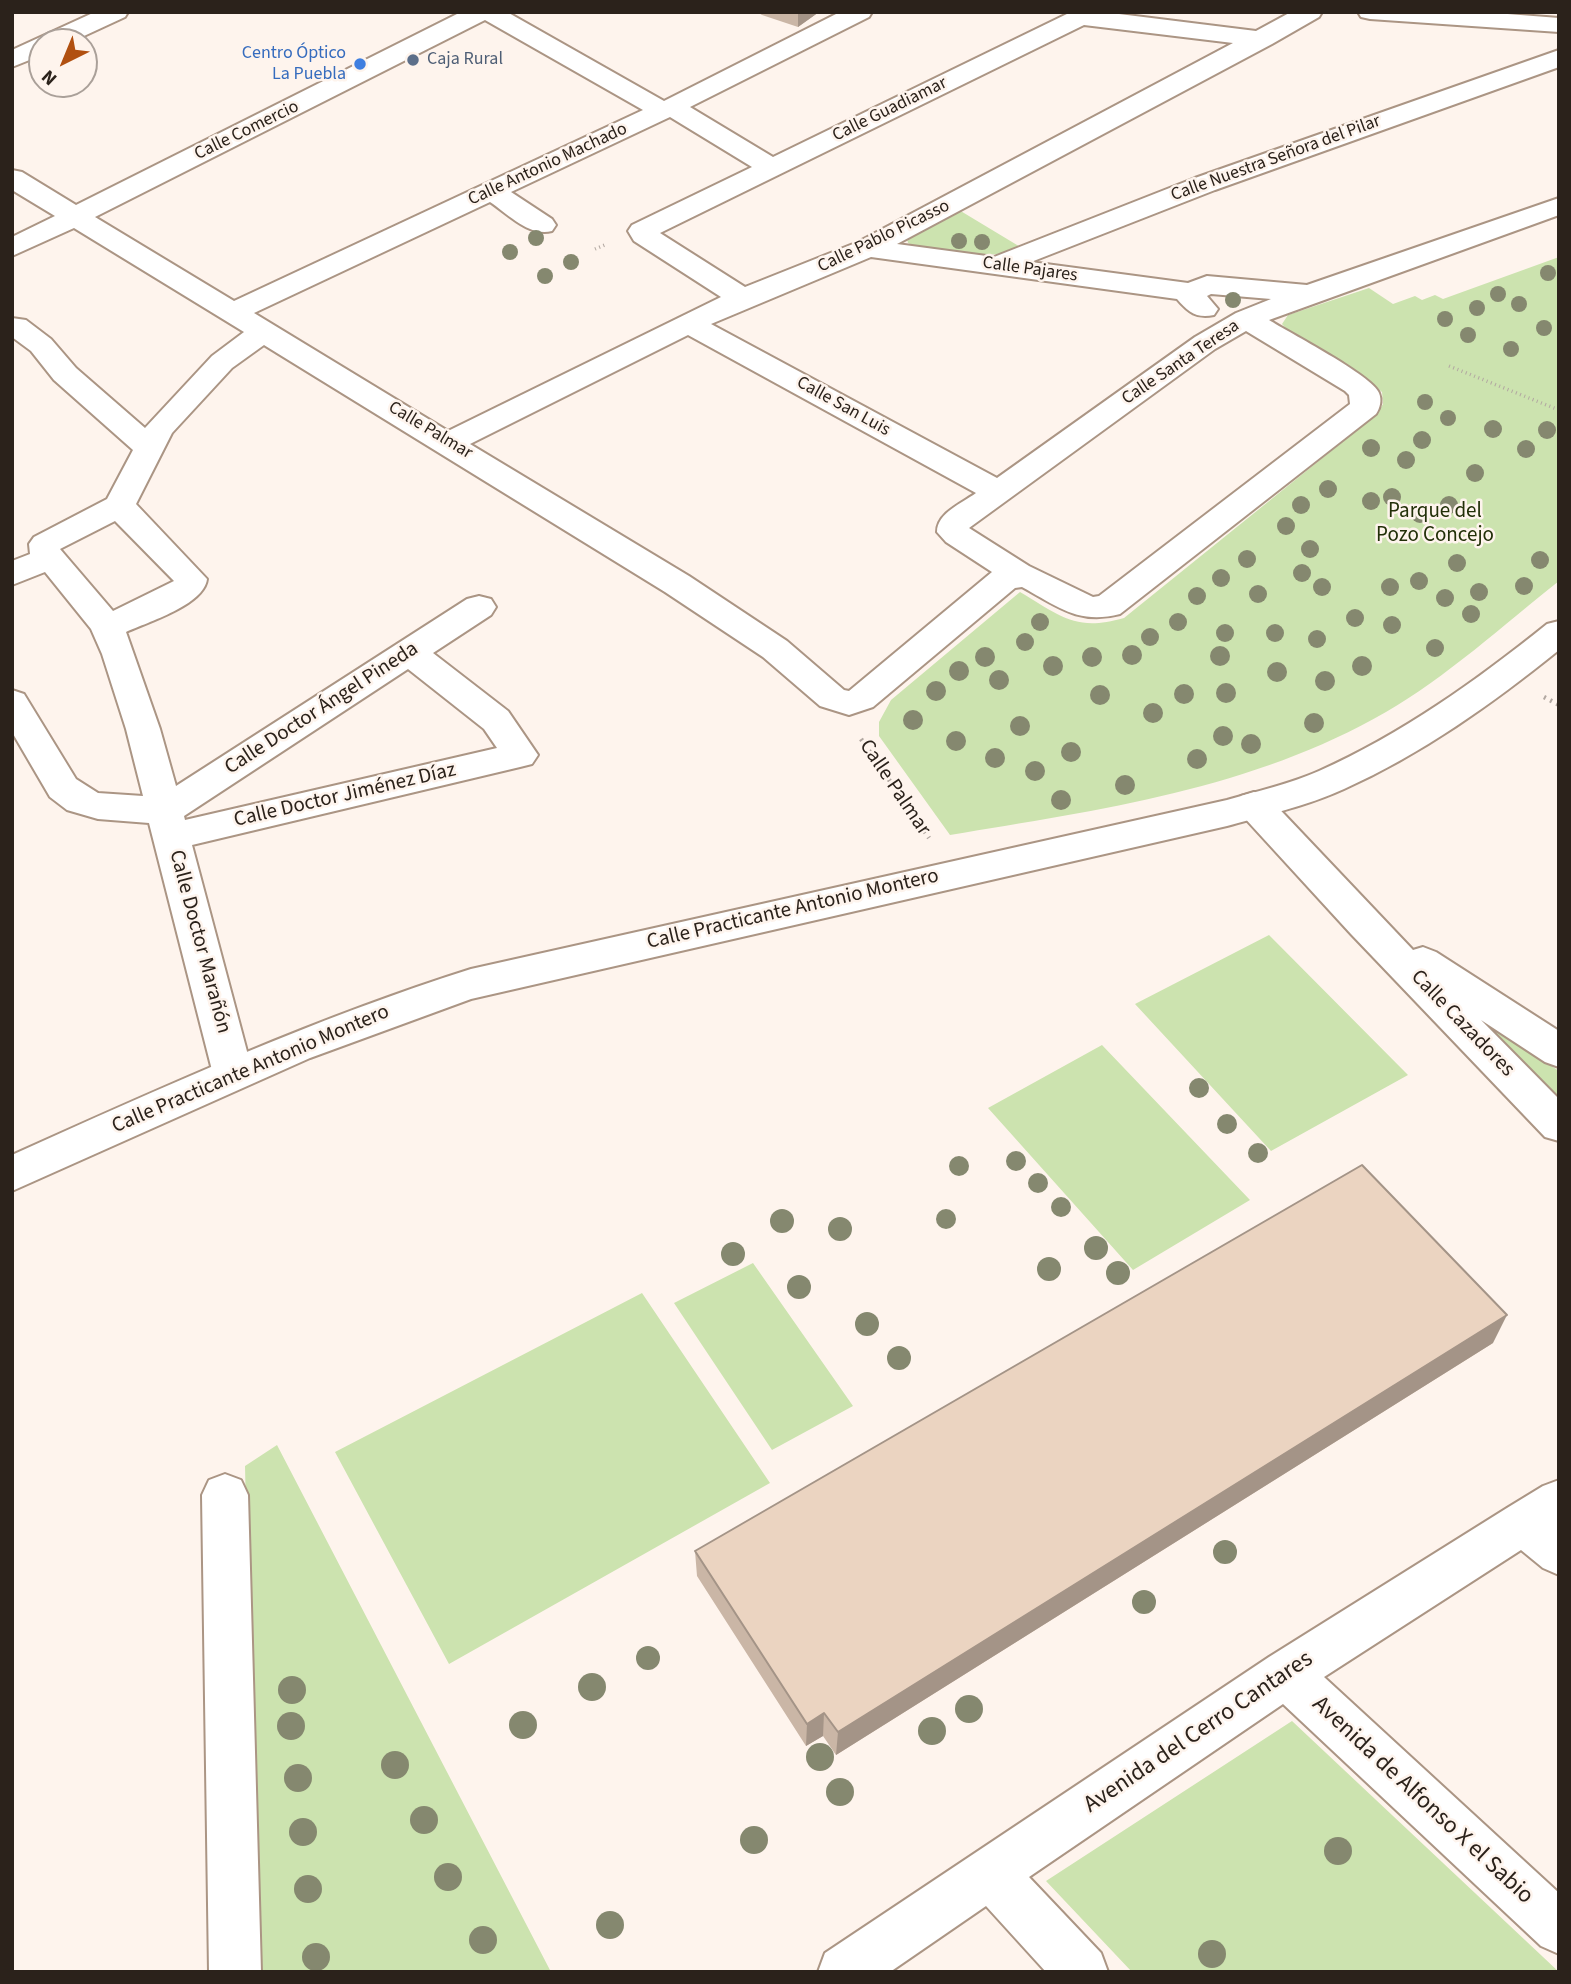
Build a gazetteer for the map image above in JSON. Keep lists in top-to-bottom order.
{
  "streets": {
    "street": [
      "Calle Guadiamar",
      "Calle Comercio",
      "Calle Nuestra Señora del Pilar",
      "Calle Antonio Machado",
      "Calle Pablo Picasso",
      "Calle Pajares",
      "Calle Santa Teresa",
      "Calle San Luis",
      "Calle Palmar",
      "Calle Doctor Ángel Pineda",
      "Calle Doctor Jiménez Díaz",
      "Calle Practicante Antonio Montero",
      "Calle Doctor Marañón",
      "Calle Cazadores",
      "Avenida del Cerro Cantares",
      "Avenida de Alfonso X el Sabio"
    ]
  },
  "crossings": [
    ["Calle Guadiamar", "Calle Pablo Picasso"],
    ["Calle Comercio", "Calle Palmar"],
    ["Calle Nuestra Señora del Pilar", "Calle Pajares"],
    ["Calle Antonio Machado", "Calle Palmar"],
    ["Calle Pablo Picasso", "Calle Pajares"],
    ["Calle Pablo Picasso", "Calle San Luis"],
    ["Calle Pablo Picasso", "Calle Palmar"],
    ["Calle Pajares", "Calle Santa Teresa"],
    ["Calle Santa Teresa", "Calle San Luis"],
    ["Calle Palmar", "Calle Practicante Antonio Montero"],
    ["Calle Doctor Ángel Pineda", "Calle Doctor Jiménez Díaz"],
    ["Calle Doctor Ángel Pineda", "Calle Doctor Marañón"],
    ["Calle Doctor Jiménez Díaz", "Calle Doctor Marañón"],
    ["Calle Practicante Antonio Montero", "Calle Doctor Marañón"],
    ["Calle Practicante Antonio Montero", "Calle Cazadores"],
    ["Avenida del Cerro Cantares", "Avenida de Alfonso X el Sabio"]
  ],
  "parks": ["Parque del Pozo Concejo"],
  "places": ["Caja Rural", "Centro Óptico La Puebla"],
  "north": "bottom left"
}
